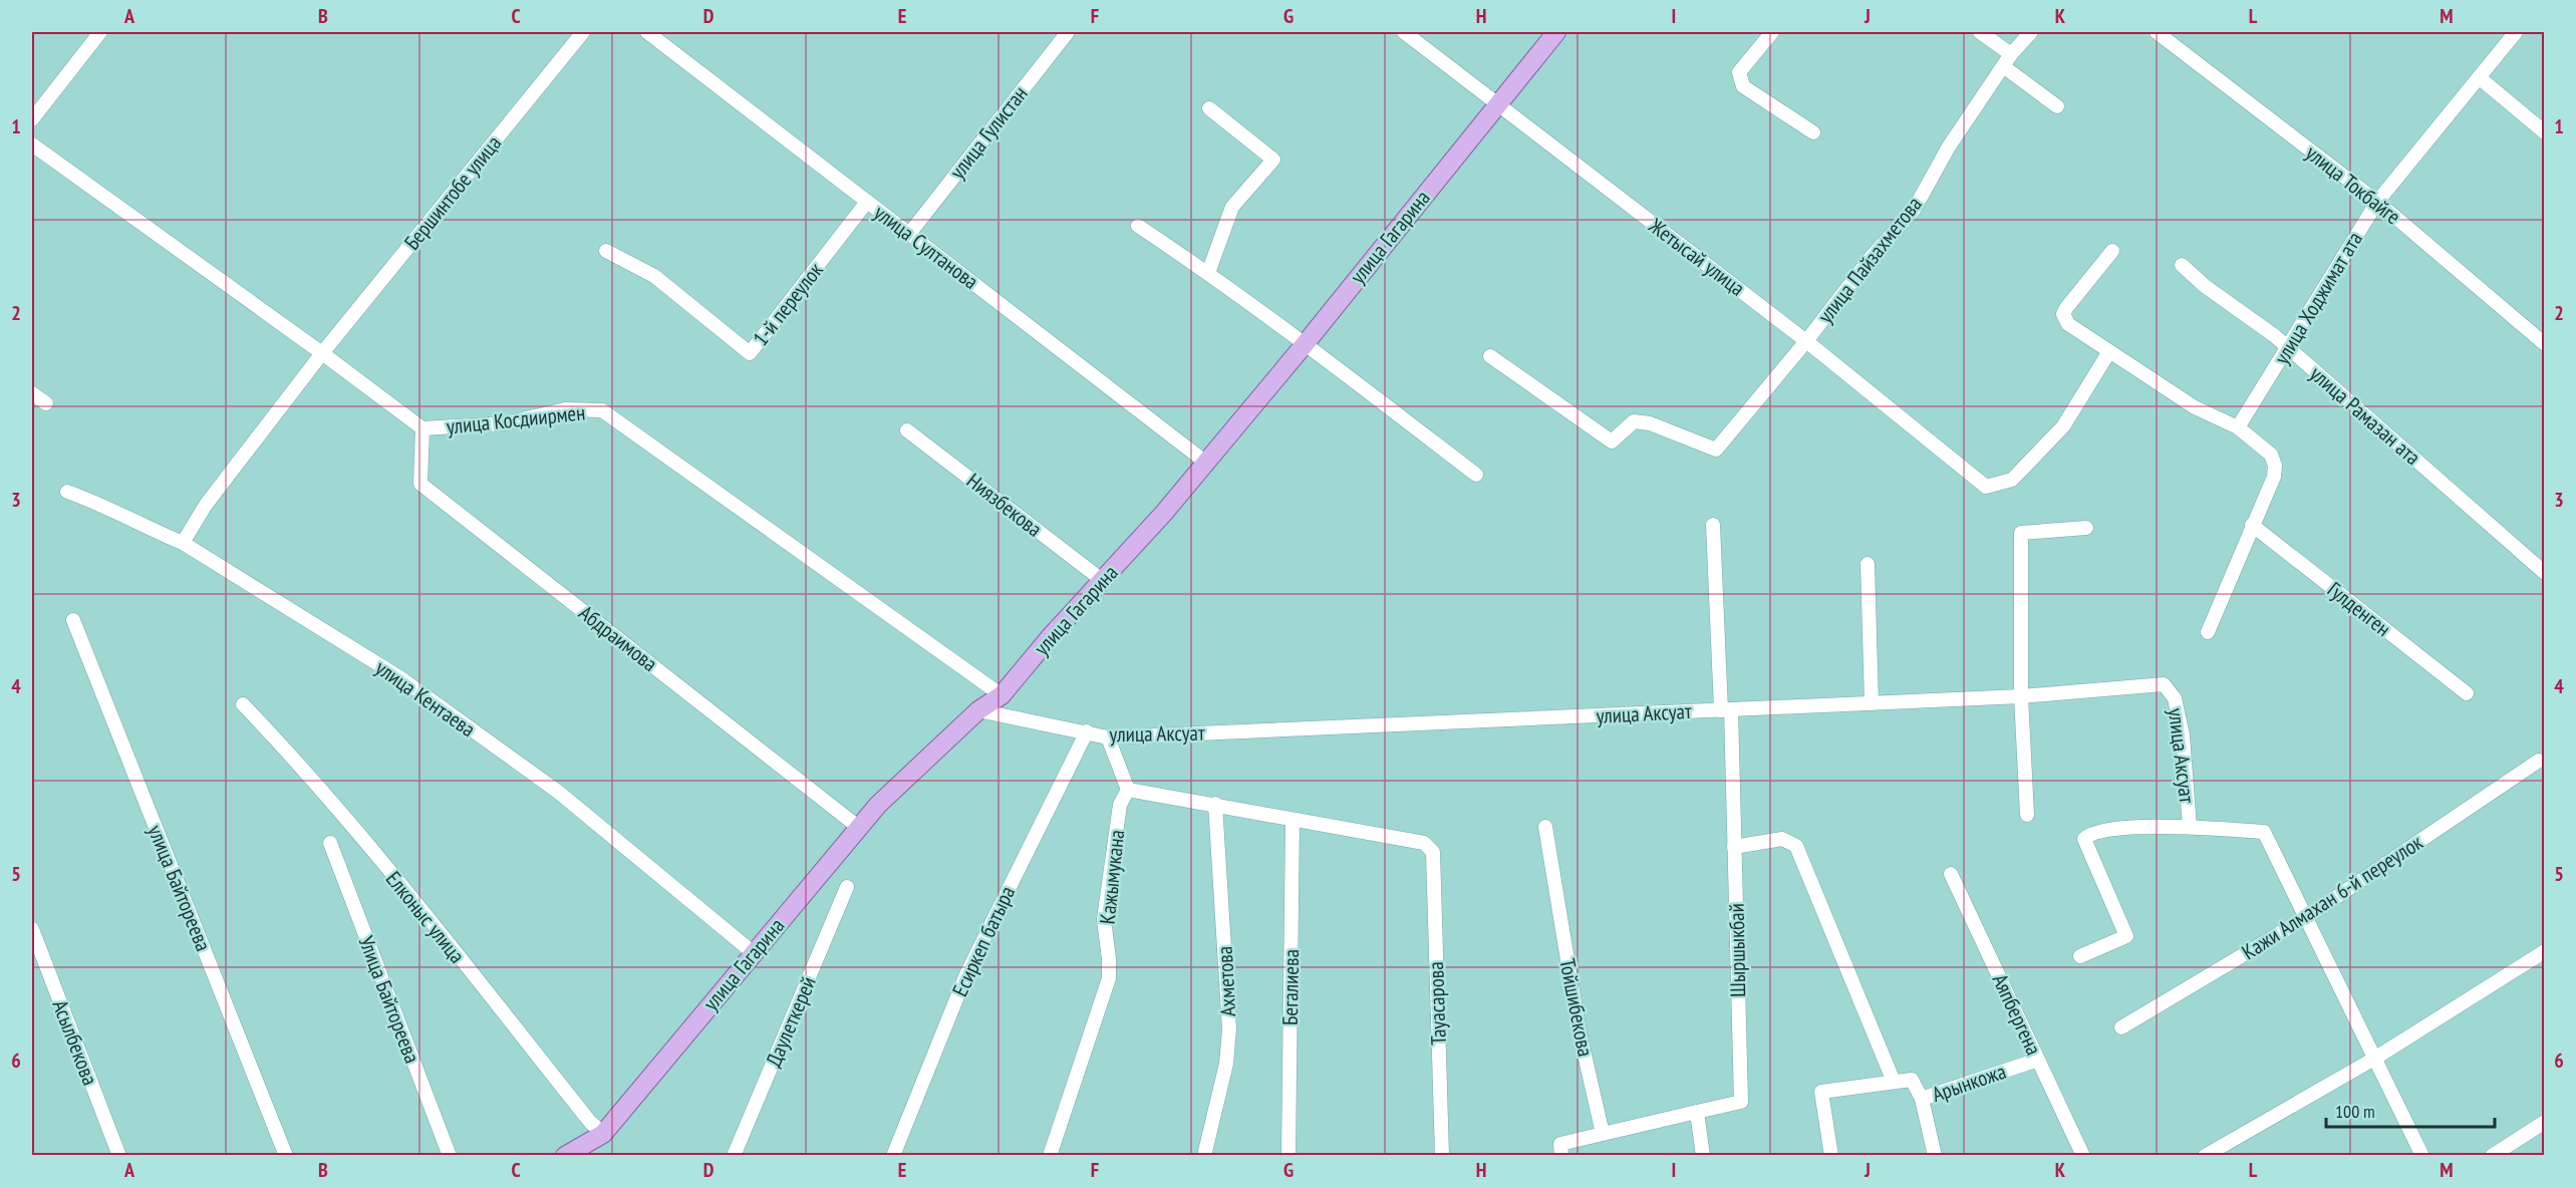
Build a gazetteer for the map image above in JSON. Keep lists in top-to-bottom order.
{
  "streets": {
    "main road": ["улица Гагарина"],
    "street": [
      "улица Гулистан",
      "улица Токбайге",
      "Бершинтобе улица",
      "улица Султанова",
      "Жетысай улица",
      "улица Пайзахметова",
      "улица Ходжимат ата",
      "1-й переулок",
      "улица Рамазан ата",
      "улица Косдиирмен",
      "Ниязбекова",
      "Гулденген",
      "Абдраимова",
      "улица Кентаева",
      "улица Аксуат",
      "Кажымукана",
      "улица Байтореева",
      "Кажи Алмахан 6-й переулок",
      "Елконыс улица",
      "Есиркеп батыра",
      "Шыршыкбай",
      "Ахметова",
      "Бегалиева",
      "Улица Байтореева",
      "Тауасарова",
      "Тойшибекова",
      "Аяпбергена",
      "Даулеткерей",
      "Асылбекова",
      "Арынкожа"
    ]
  },
  "crossings": [
    ["улица Гулистан", "улица Султанова"],
    ["улица Токбайге", "улица Ходжимат ата"],
    ["Бершинтобе улица", "улица Косдиирмен"],
    ["Бершинтобе улица", "улица Кентаева"],
    ["улица Гагарина", "улица Султанова"],
    ["улица Гагарина", "Жетысай улица"],
    ["улица Гагарина", "улица Косдиирмен"],
    ["улица Гагарина", "Ниязбекова"],
    ["улица Гагарина", "Абдраимова"],
    ["улица Гагарина", "улица Кентаева"],
    ["улица Гагарина", "улица Аксуат"],
    ["улица Гагарина", "Елконыс улица"],
    ["улица Султанова", "1-й переулок"],
    ["Жетысай улица", "улица Пайзахметова"],
    ["улица Ходжимат ата", "улица Рамазан ата"],
    ["улица Косдиирмен", "Абдраимова"],
    ["улица Аксуат", "Есиркеп батыра"],
    ["улица Аксуат", "Шыршыкбай"],
    ["Бегалиева", "Тауасарова"],
    ["Аяпбергена", "Арынкожа"]
  ],
  "scale_bar": "100 m",
  "grid": {
    "columns": [
      "A",
      "B",
      "C",
      "D",
      "E",
      "F",
      "G",
      "H",
      "I",
      "J",
      "K",
      "L",
      "M"
    ],
    "rows": [
      "1",
      "2",
      "3",
      "4",
      "5",
      "6"
    ]
  }
}
